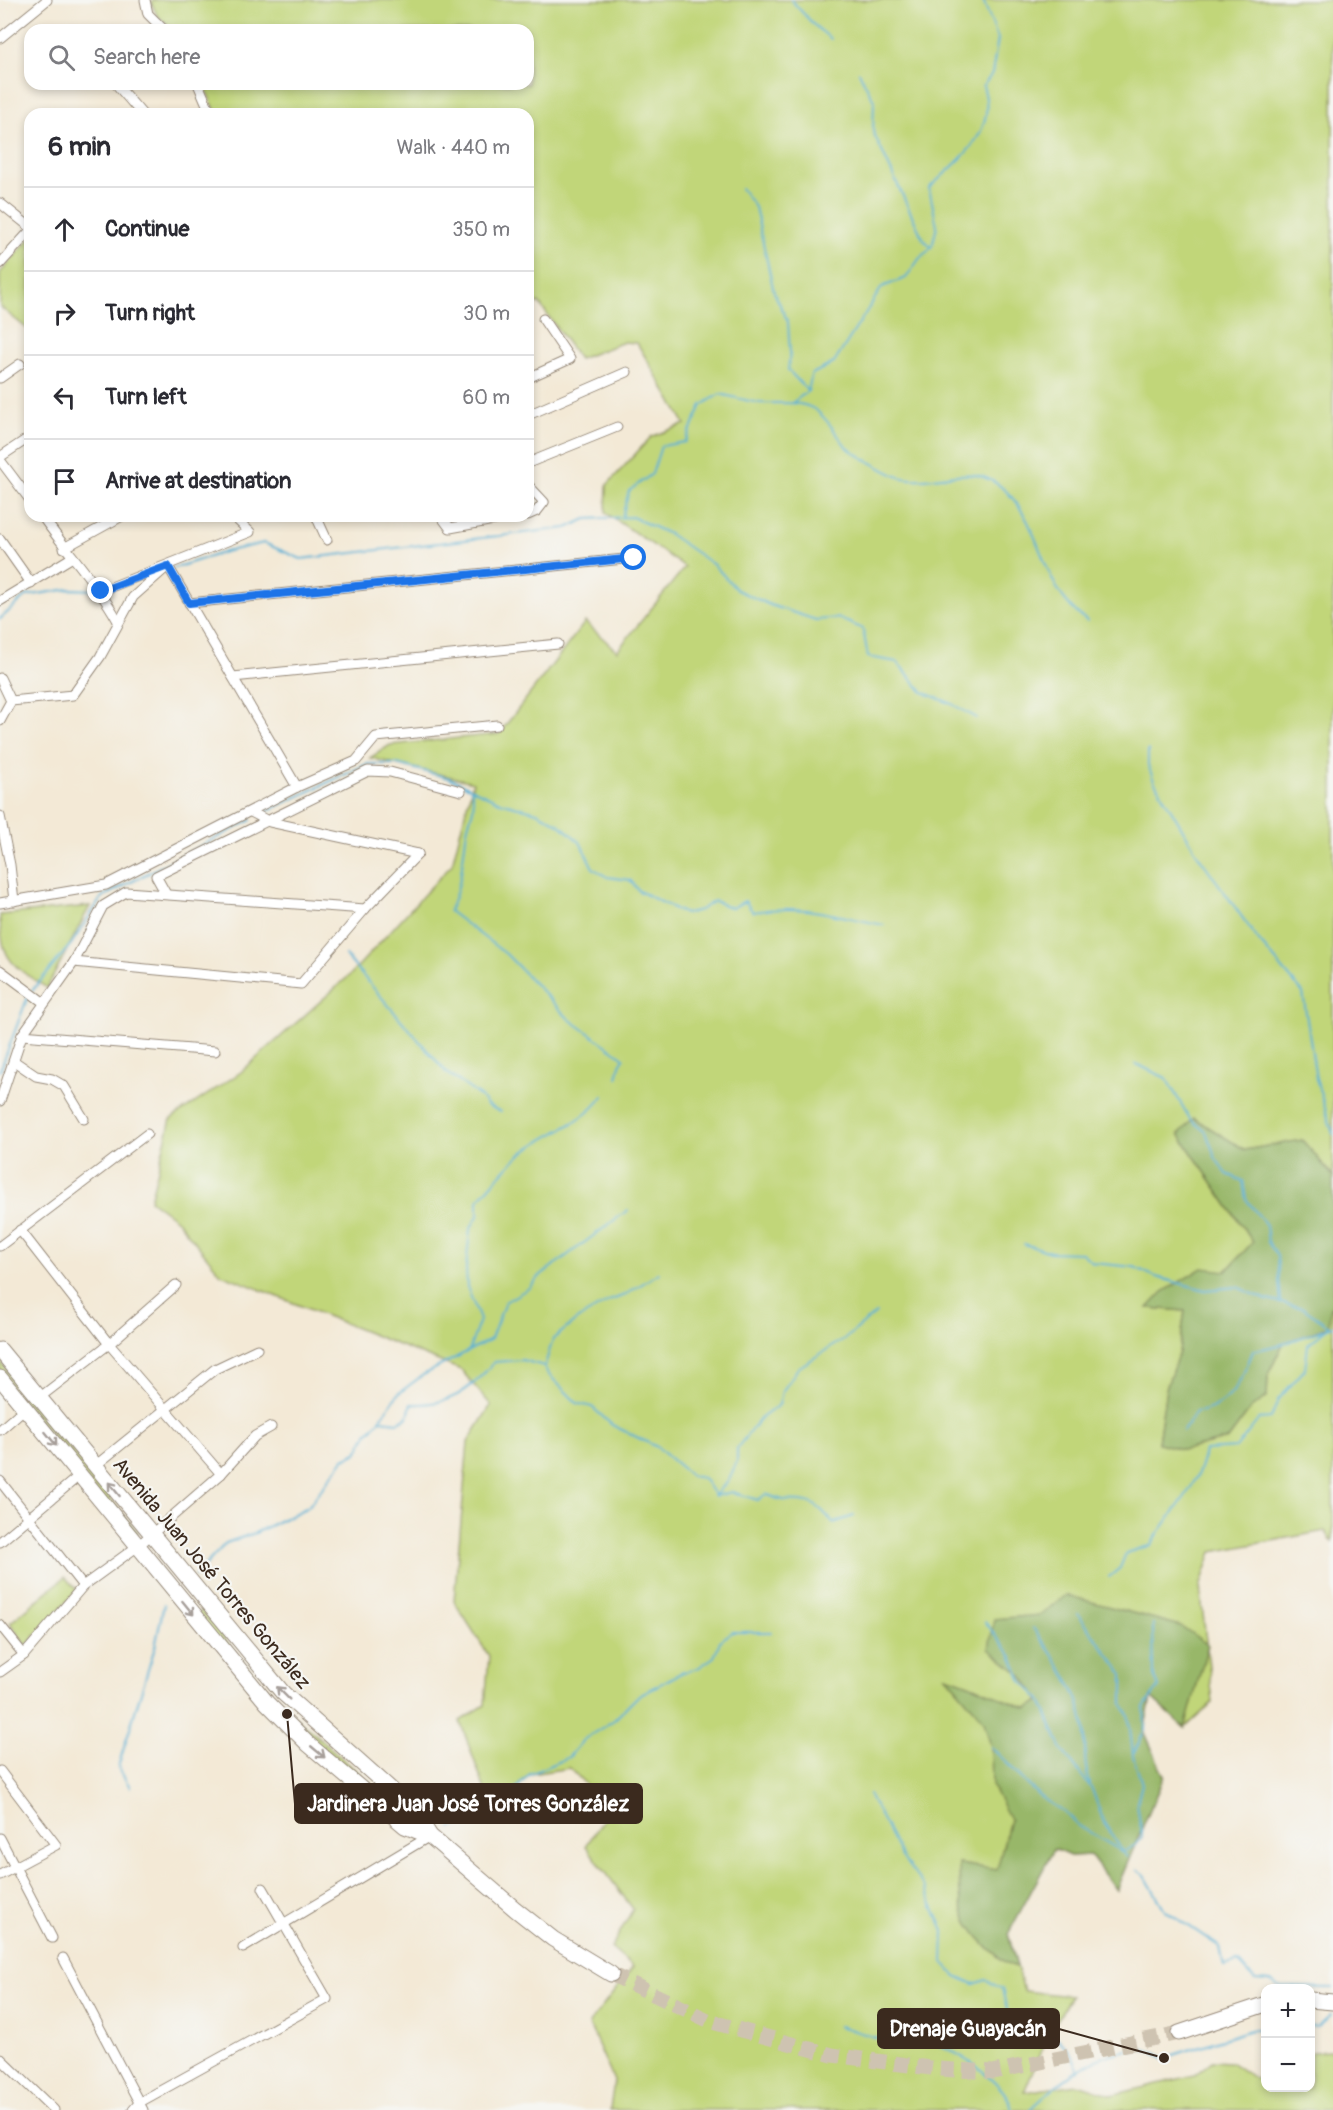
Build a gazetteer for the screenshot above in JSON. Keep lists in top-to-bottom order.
{
  "streets": {
    "main road": ["Avenida Juan José Torres González"]
  },
  "places": ["Jardinera Juan José Torres González", "Drenaje Guayacán"],
  "page": {
    "search": "Search here",
    "heading": ["6 min", "Walk · 440 m"],
    "list": [
      ["Continue", "350 m"],
      ["Turn right", "30 m"],
      ["Turn left", "60 m"],
      "Arrive at destination"
    ],
    "map_buttons": ["+", "−"]
  }
}
